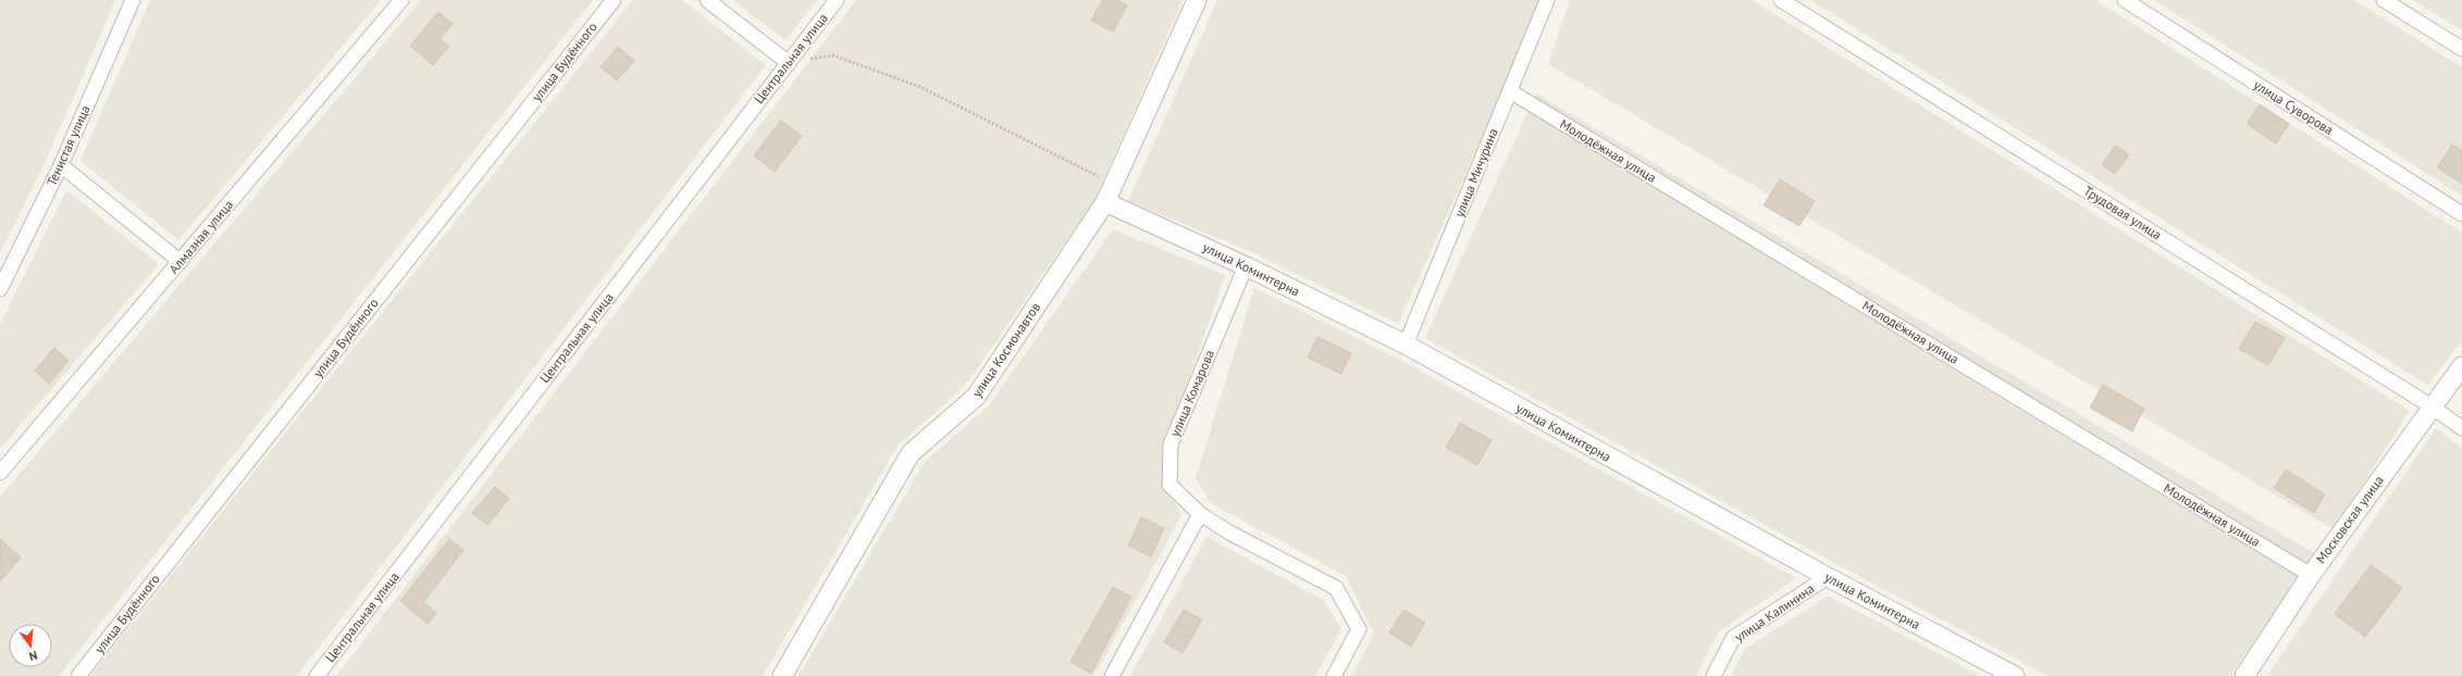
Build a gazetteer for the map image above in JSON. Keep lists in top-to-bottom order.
{
  "streets": {
    "street": [
      "Центральная улица",
      "улица Будённого",
      "улица Суворова",
      "Тенистая улица",
      "Молодёжная улица",
      "улица Мичурина",
      "Трудовая улица",
      "Алмазная улица",
      "улица Коминтерна",
      "улица Космонавтов",
      "улица Комарова",
      "Московская улица",
      "улица Калинина"
    ]
  },
  "crossings": [
    ["Молодёжная улица", "улица Мичурина"],
    ["Молодёжная улица", "Московская улица"],
    ["улица Мичурина", "улица Коминтерна"],
    ["Трудовая улица", "Московская улица"],
    ["улица Коминтерна", "улица Космонавтов"],
    ["улица Коминтерна", "улица Комарова"],
    ["улица Коминтерна", "улица Калинина"]
  ],
  "north": "bottom"
}
